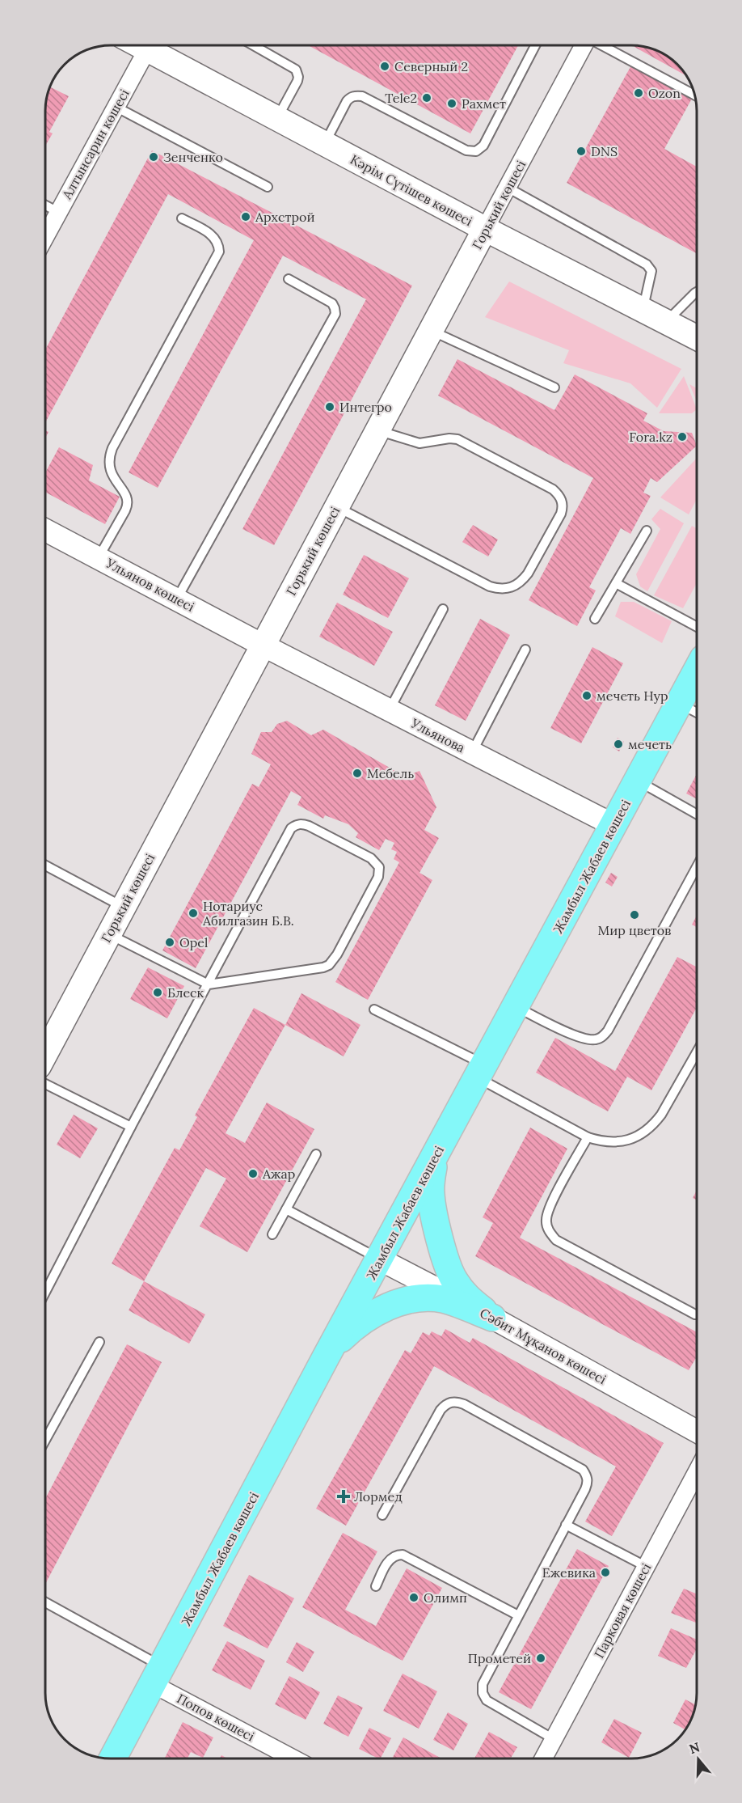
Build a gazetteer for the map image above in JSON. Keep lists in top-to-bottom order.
{
  "streets": {
    "main road": ["Кәрім Сүтішев көшесі", "Горький көшесі", "Жамбыл Жабаев көшесі"],
    "street": [
      "Алтынсарин көшесі",
      "Ульянов көшесі",
      "Ульянова",
      "Сәбит Мұқанов көшесі",
      "Парковая көшесі",
      "Попов көшесі"
    ]
  },
  "crossings": [
    ["Кәрім Сүтішев көшесі", "Горький көшесі"],
    ["Горький көшесі", "Ульянов көшесі"],
    ["Горький көшесі", "Ульянова"],
    ["Ульянов көшесі", "Ульянова"],
    ["Ульянова", "Жамбыл Жабаев көшесі"],
    ["Жамбыл Жабаев көшесі", "Сәбит Мұқанов көшесі"],
    ["Жамбыл Жабаев көшесі", "Попов көшесі"]
  ],
  "places": {
    "other": [
      "Северный 2",
      "Ozon",
      "Tele2",
      "Рахмет",
      "DNS",
      "Зенченко",
      "Архстрой",
      "Интегро",
      "Fora.kz",
      "мечеть Нур",
      "мечеть",
      "Мебель",
      "Нотариус Абилгазин Б.В.",
      "Мир цветов",
      "Opel",
      "Блеск",
      "Ажар",
      "Ежевика",
      "Олимп",
      "Прометей"
    ],
    "health": ["Лормед"]
  },
  "north": "top"
}
